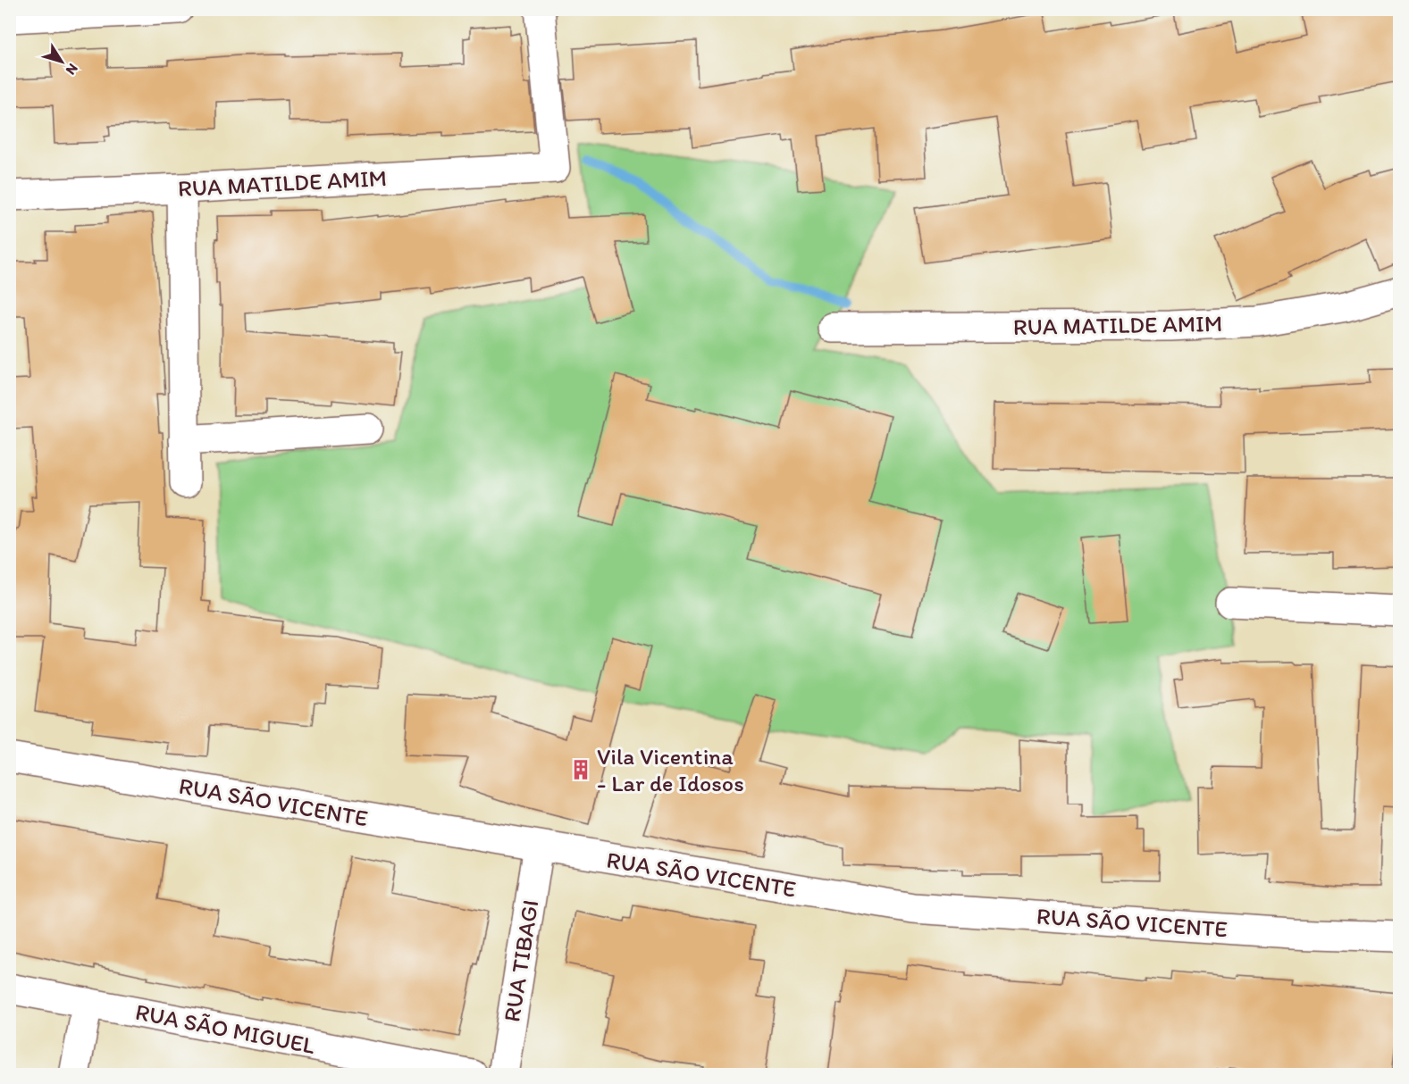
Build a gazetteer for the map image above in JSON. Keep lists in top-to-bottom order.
{
  "streets": {
    "street": [
      "RUA MATILDE AMIM",
      "RUA SÃO VICENTE",
      "RUA TIBAGI",
      "RUA SÃO MIGUEL"
    ]
  },
  "crossings": [
    ["RUA SÃO VICENTE", "RUA TIBAGI"]
  ],
  "places": {
    "building": ["Vila Vicentina - Lar de Idosos"]
  },
  "north": "bottom right"
}
